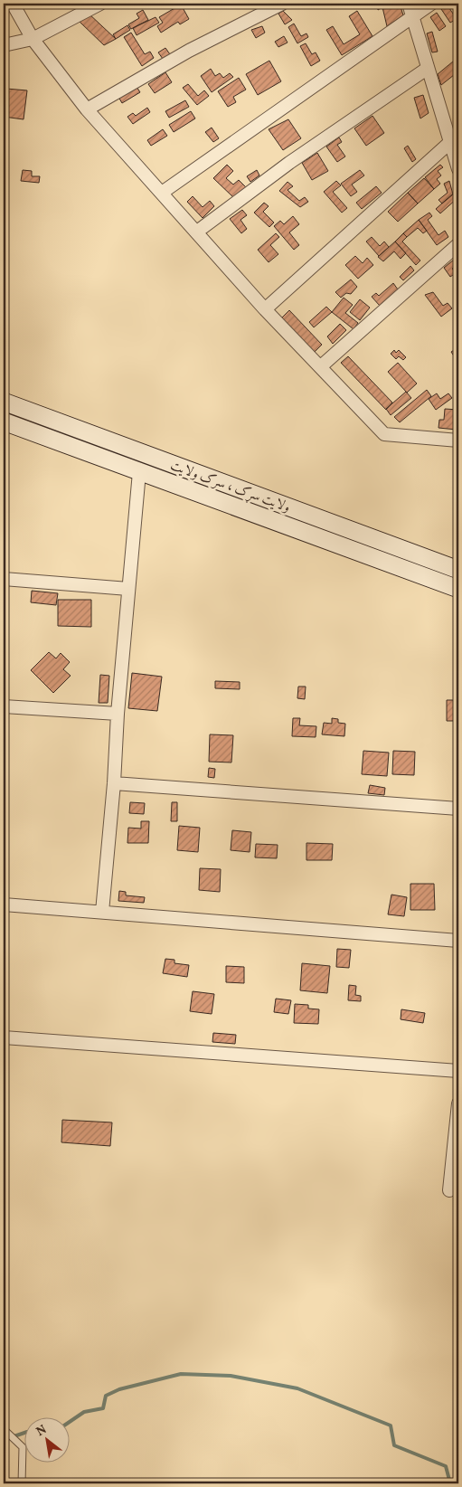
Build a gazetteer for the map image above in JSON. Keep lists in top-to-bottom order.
{
  "streets": {
    "main road": ["ولایت سړک ، سرک ولایت"]
  },
  "north": "top left"
}
